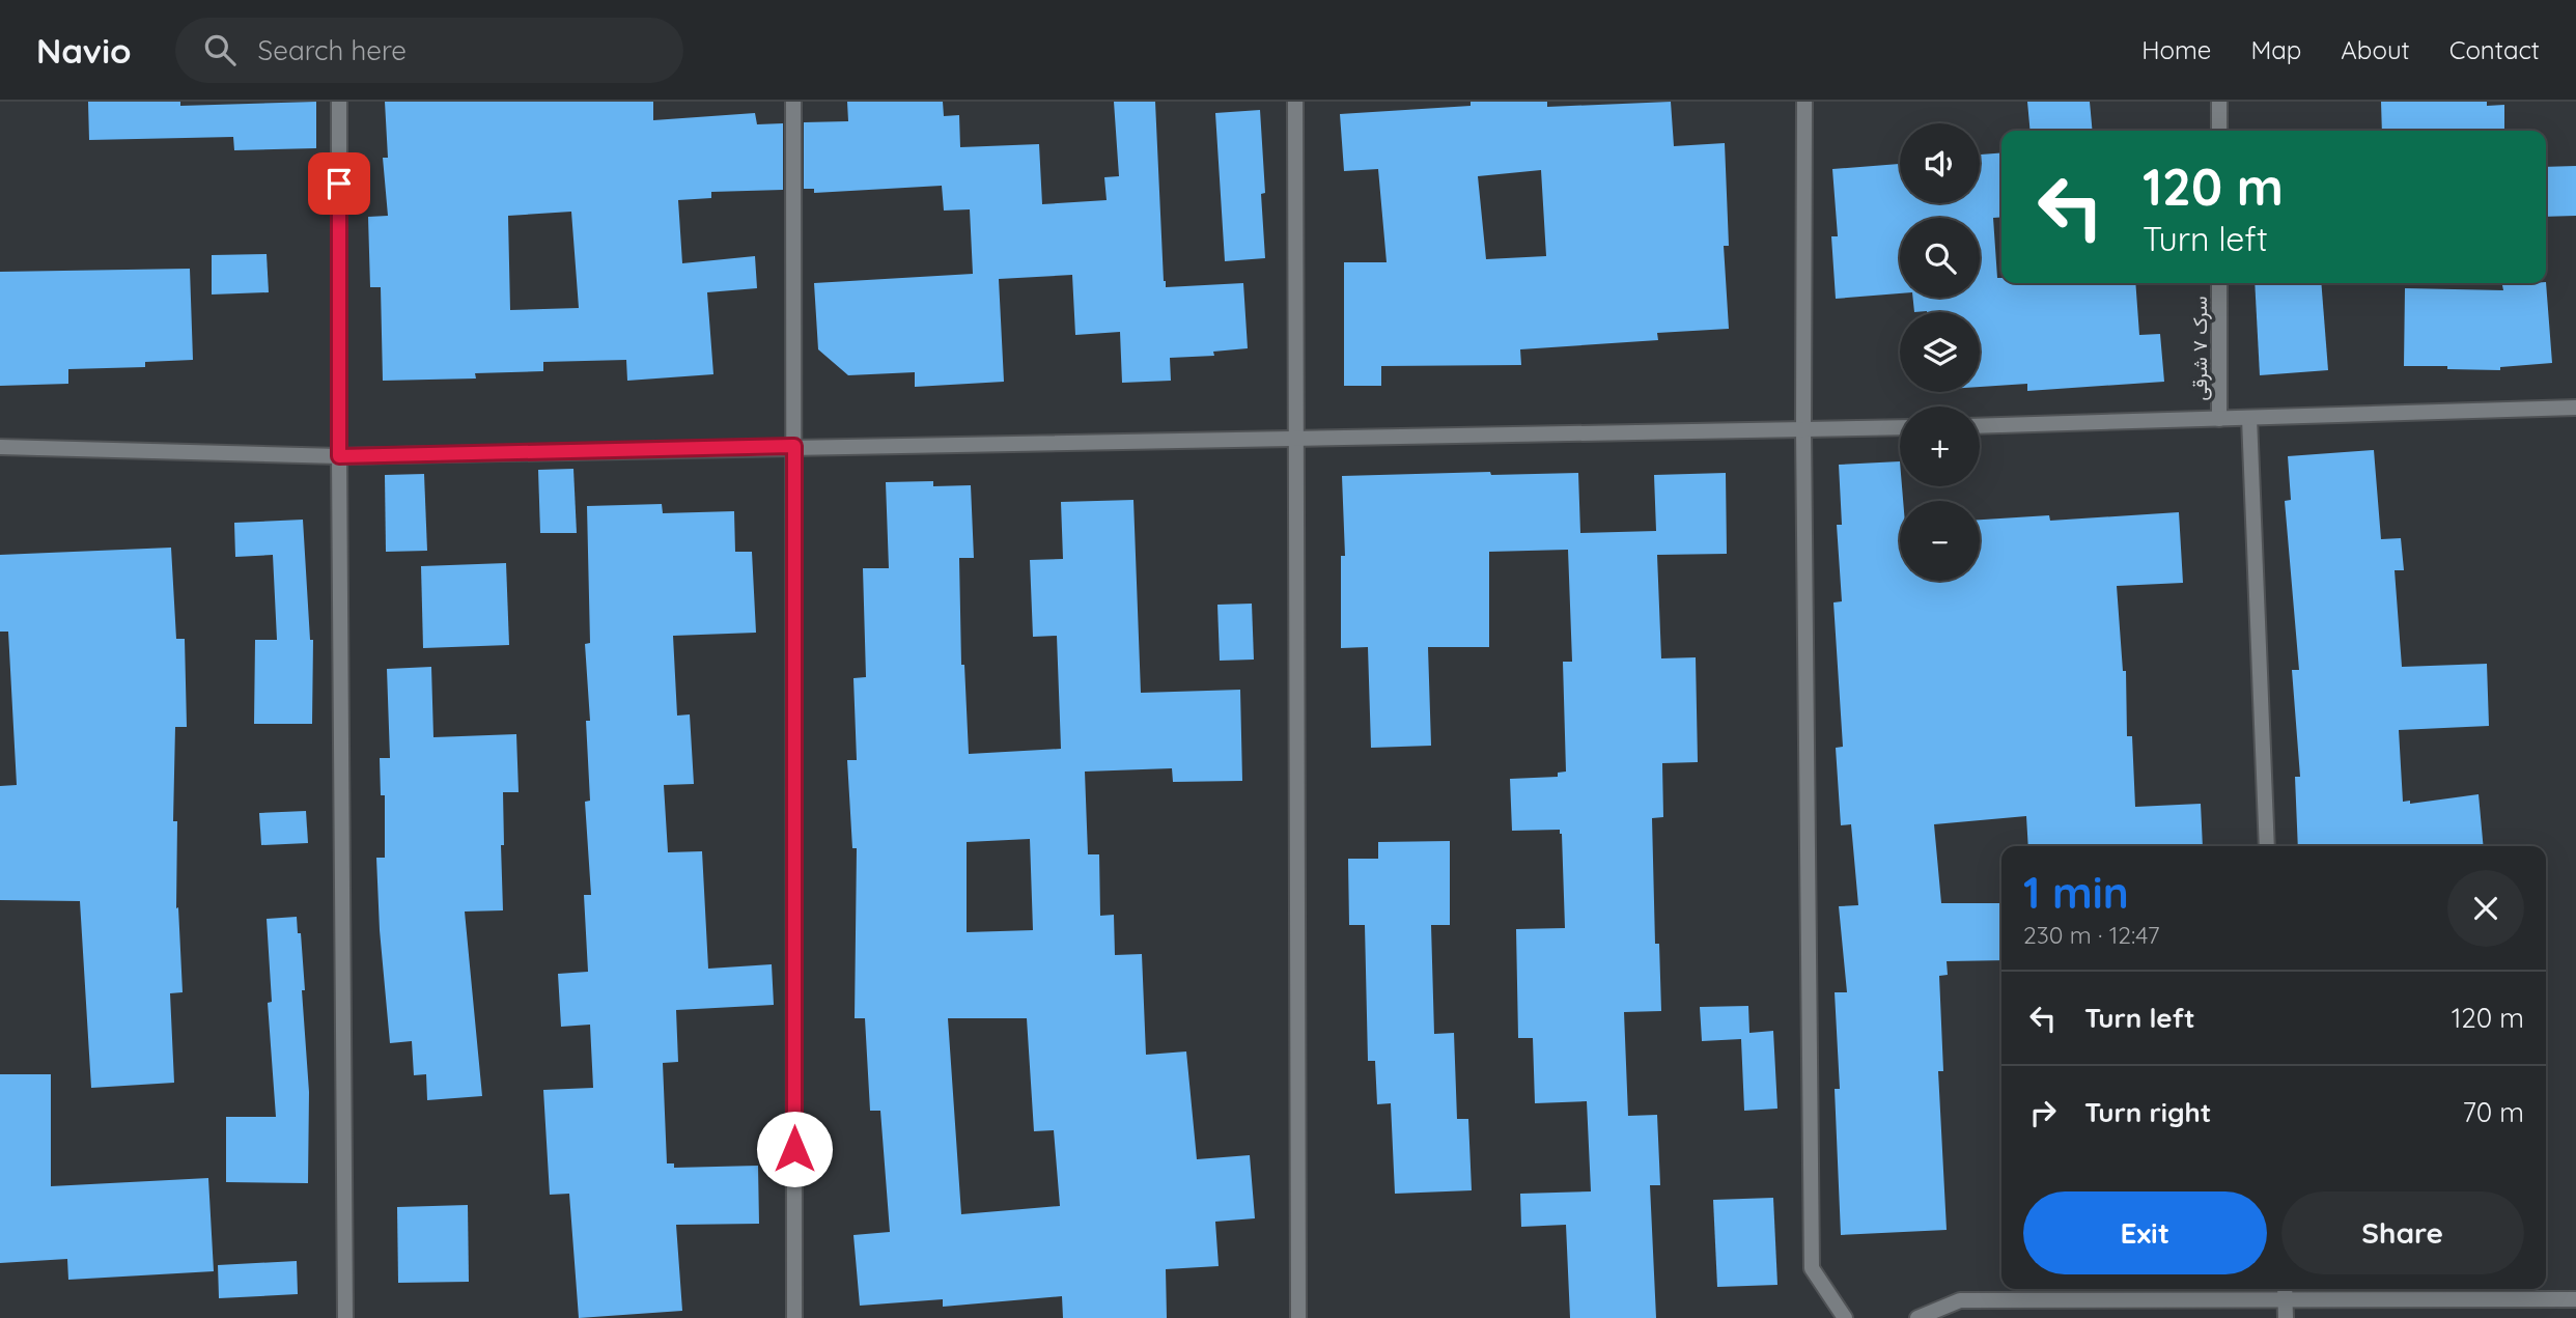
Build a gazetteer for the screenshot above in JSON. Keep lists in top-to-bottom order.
{
  "streets": {
    "street": ["سرک ۷ شرقی"]
  },
  "page": {
    "header": "Navio",
    "search": "Search here",
    "nav": [
      "Home",
      "Map",
      "About",
      "Contact"
    ],
    "map_buttons": ["+", "−"],
    "turn": ["120 m", "Turn left"],
    "heading": ["1 min", "230 m · 12:47"],
    "list": [
      {
        "name": "Turn left",
        "value": "120 m"
      },
      {
        "name": "Turn right",
        "value": "70 m"
      }
    ],
    "buttons": ["Exit", "Share"]
  }
}
